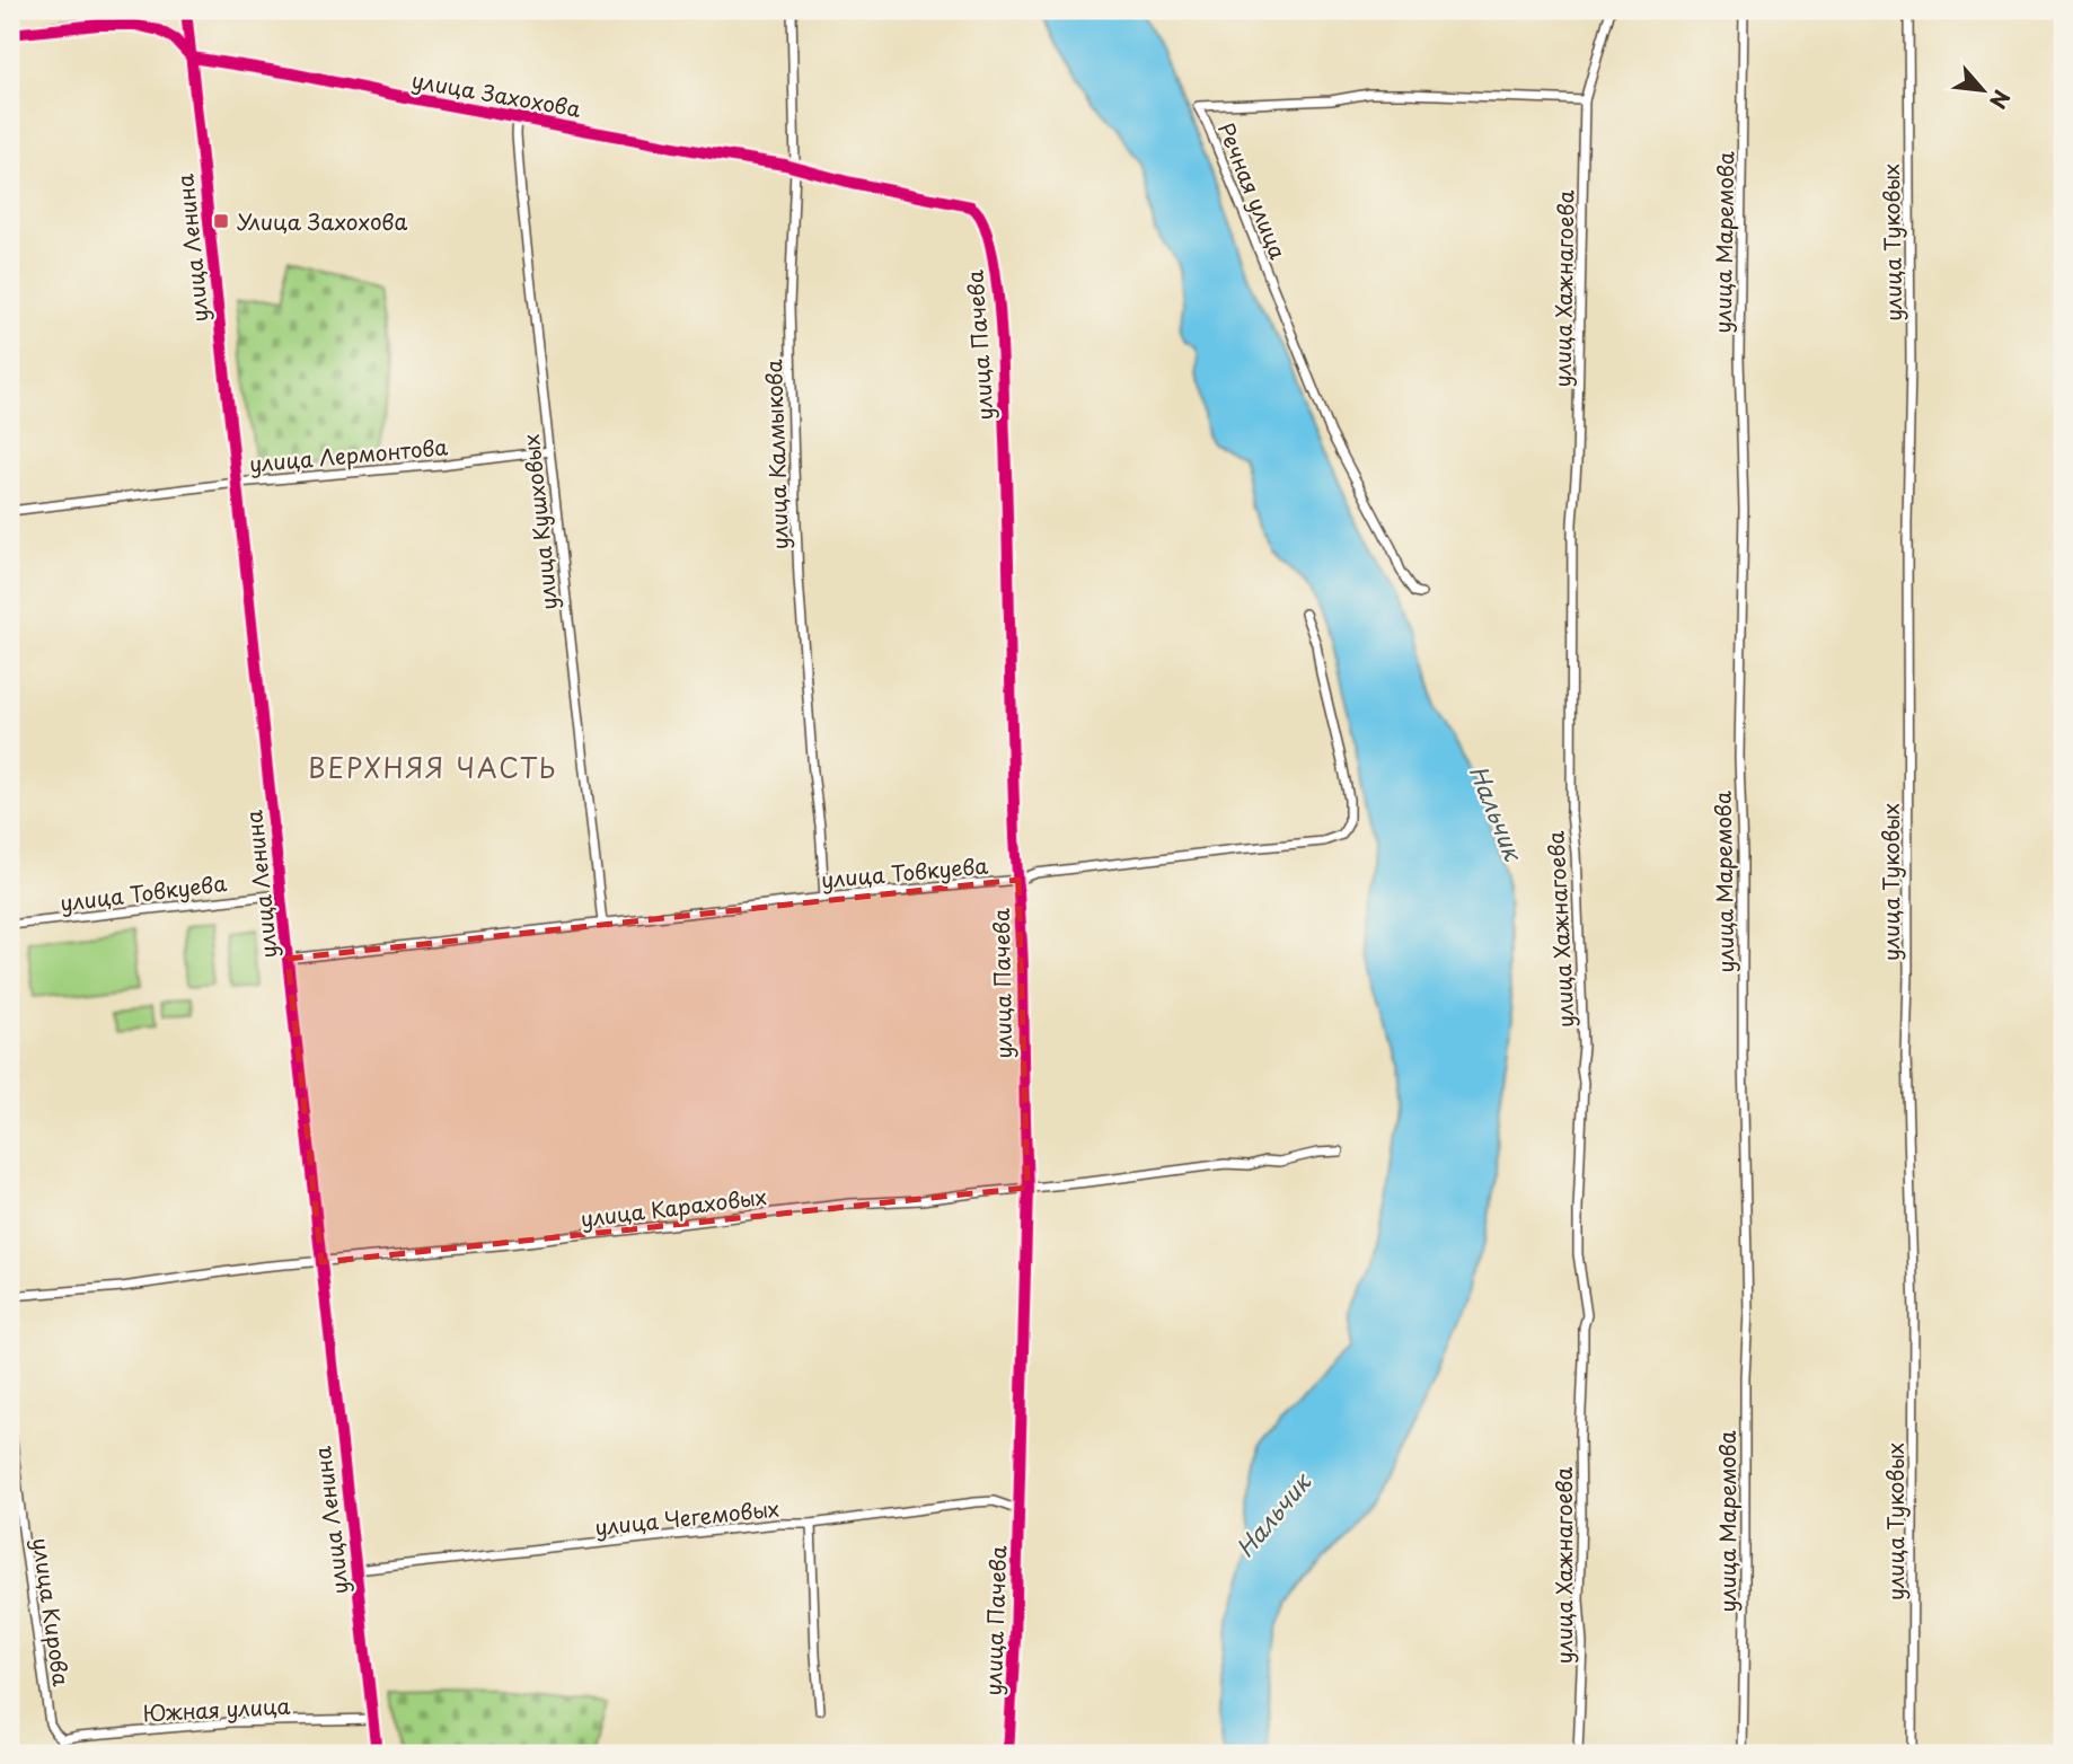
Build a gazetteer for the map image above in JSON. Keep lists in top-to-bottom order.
{
  "streets": {
    "street": [
      "улица Захохова",
      "Речная улица",
      "улица Маремова",
      "улица Туковых",
      "улица Ленина",
      "улица Хажнагоева",
      "улица Пачева",
      "улица Лермонтова",
      "улица Калмыкова",
      "улица Кушховых",
      "улица Товкуева",
      "улица Караховых",
      "улица Чегемовых",
      "улица Кирова",
      "Южная улица"
    ]
  },
  "crossings": [
    ["улица Захохова", "улица Ленина"],
    ["улица Захохова", "улица Пачева"],
    ["улица Захохова", "улица Калмыкова"],
    ["улица Захохова", "улица Кушховых"],
    ["Речная улица", "улица Хажнагоева"],
    ["улица Ленина", "улица Лермонтова"],
    ["улица Ленина", "улица Товкуева"],
    ["улица Ленина", "улица Караховых"],
    ["улица Ленина", "улица Чегемовых"],
    ["улица Ленина", "Южная улица"],
    ["улица Пачева", "улица Товкуева"],
    ["улица Пачева", "улица Караховых"],
    ["улица Пачева", "улица Чегемовых"],
    ["улица Лермонтова", "улица Кушховых"],
    ["улица Калмыкова", "улица Товкуева"],
    ["улица Кушховых", "улица Товкуева"],
    ["улица Кирова", "Южная улица"]
  ],
  "districts": ["ВЕРХНЯЯ ЧАСТЬ"],
  "water": ["Нальчик"],
  "places": {
    "transit": ["Улица Захохова"]
  },
  "north": "bottom right"
}
